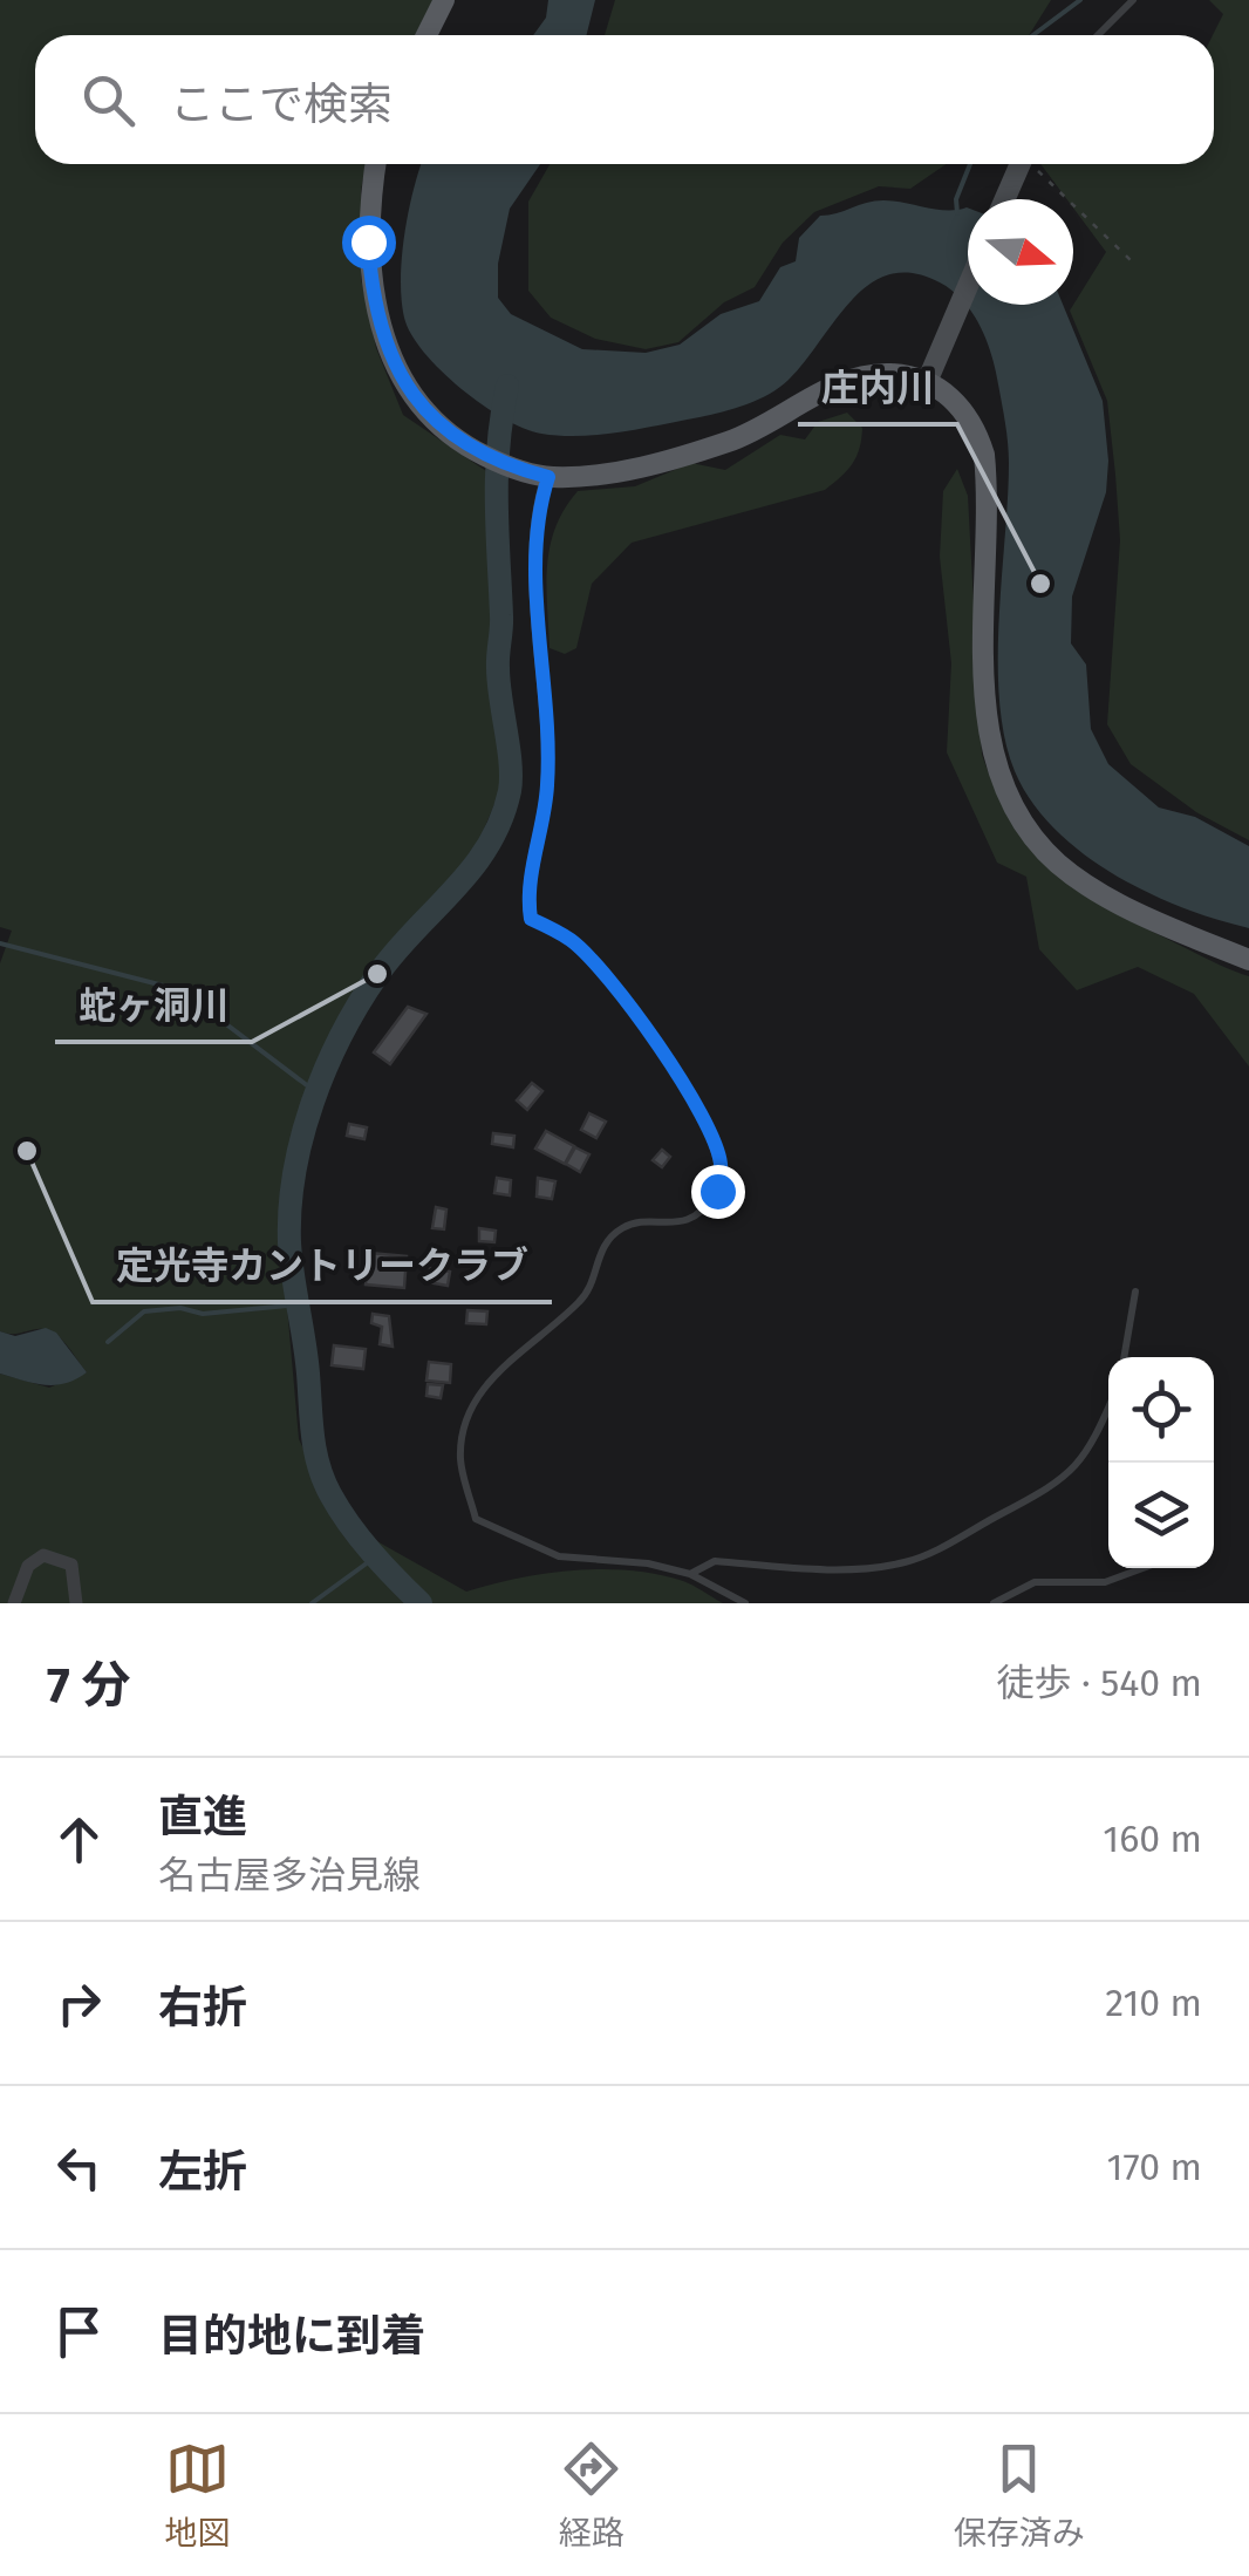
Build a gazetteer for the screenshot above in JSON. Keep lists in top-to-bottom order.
{
  "places": ["庄内川", "蛇ヶ洞川", "定光寺カントリークラブ"],
  "north": "right",
  "page": {
    "search": "ここで検索",
    "heading": ["7 分", "徒歩 · 540 m"],
    "list": [
      ["直進", "名古屋多治見線", "160 m"],
      ["右折", "210 m"],
      ["左折", "170 m"],
      "目的地に到着"
    ],
    "nav": ["地図", "経路", "保存済み"]
  }
}
